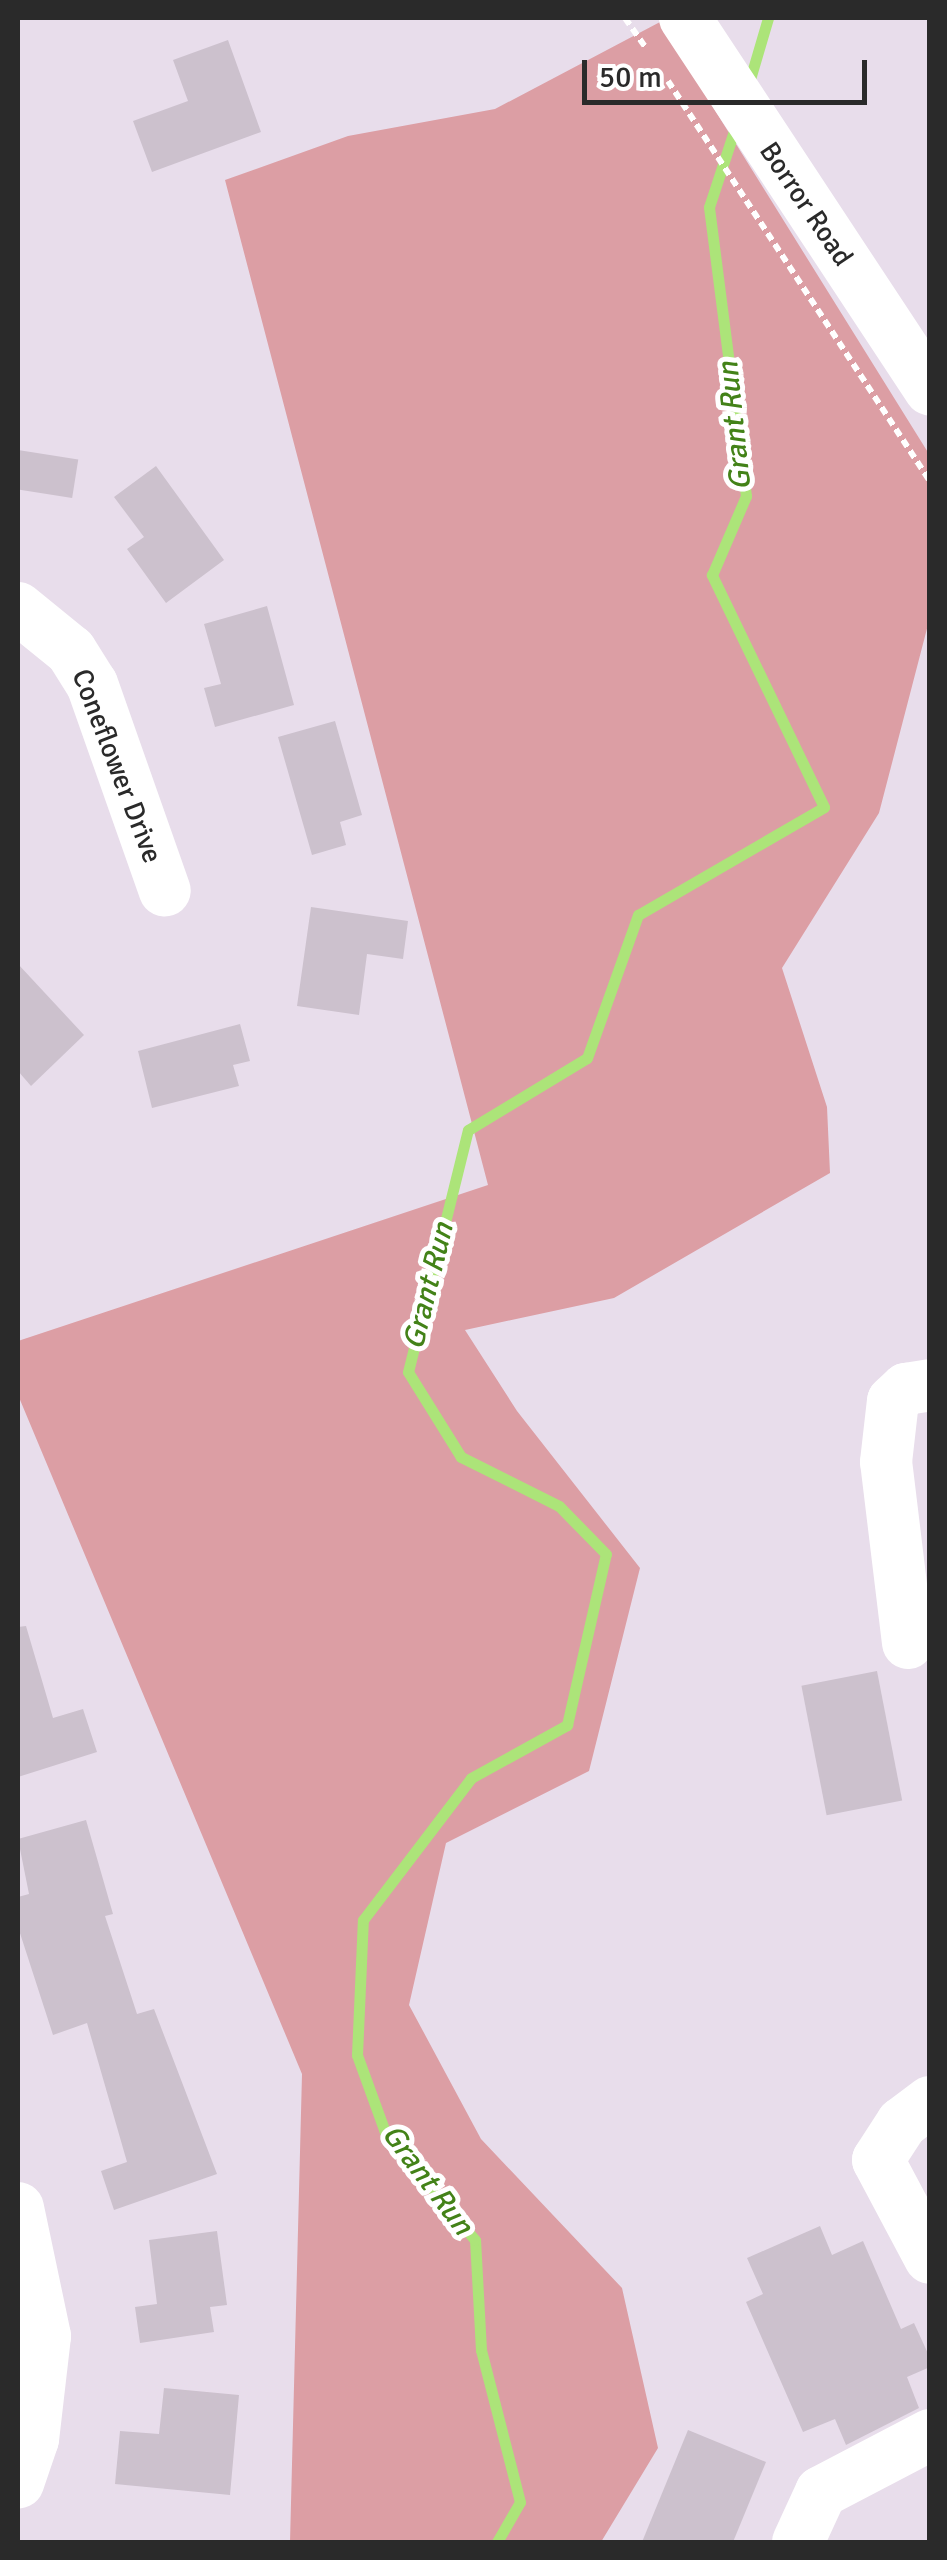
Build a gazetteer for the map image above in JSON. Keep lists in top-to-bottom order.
{
  "streets": {
    "street": ["Borror Road", "Coneflower Drive"]
  },
  "water": ["Grant Run"],
  "scale_bar": "50 m"
}
